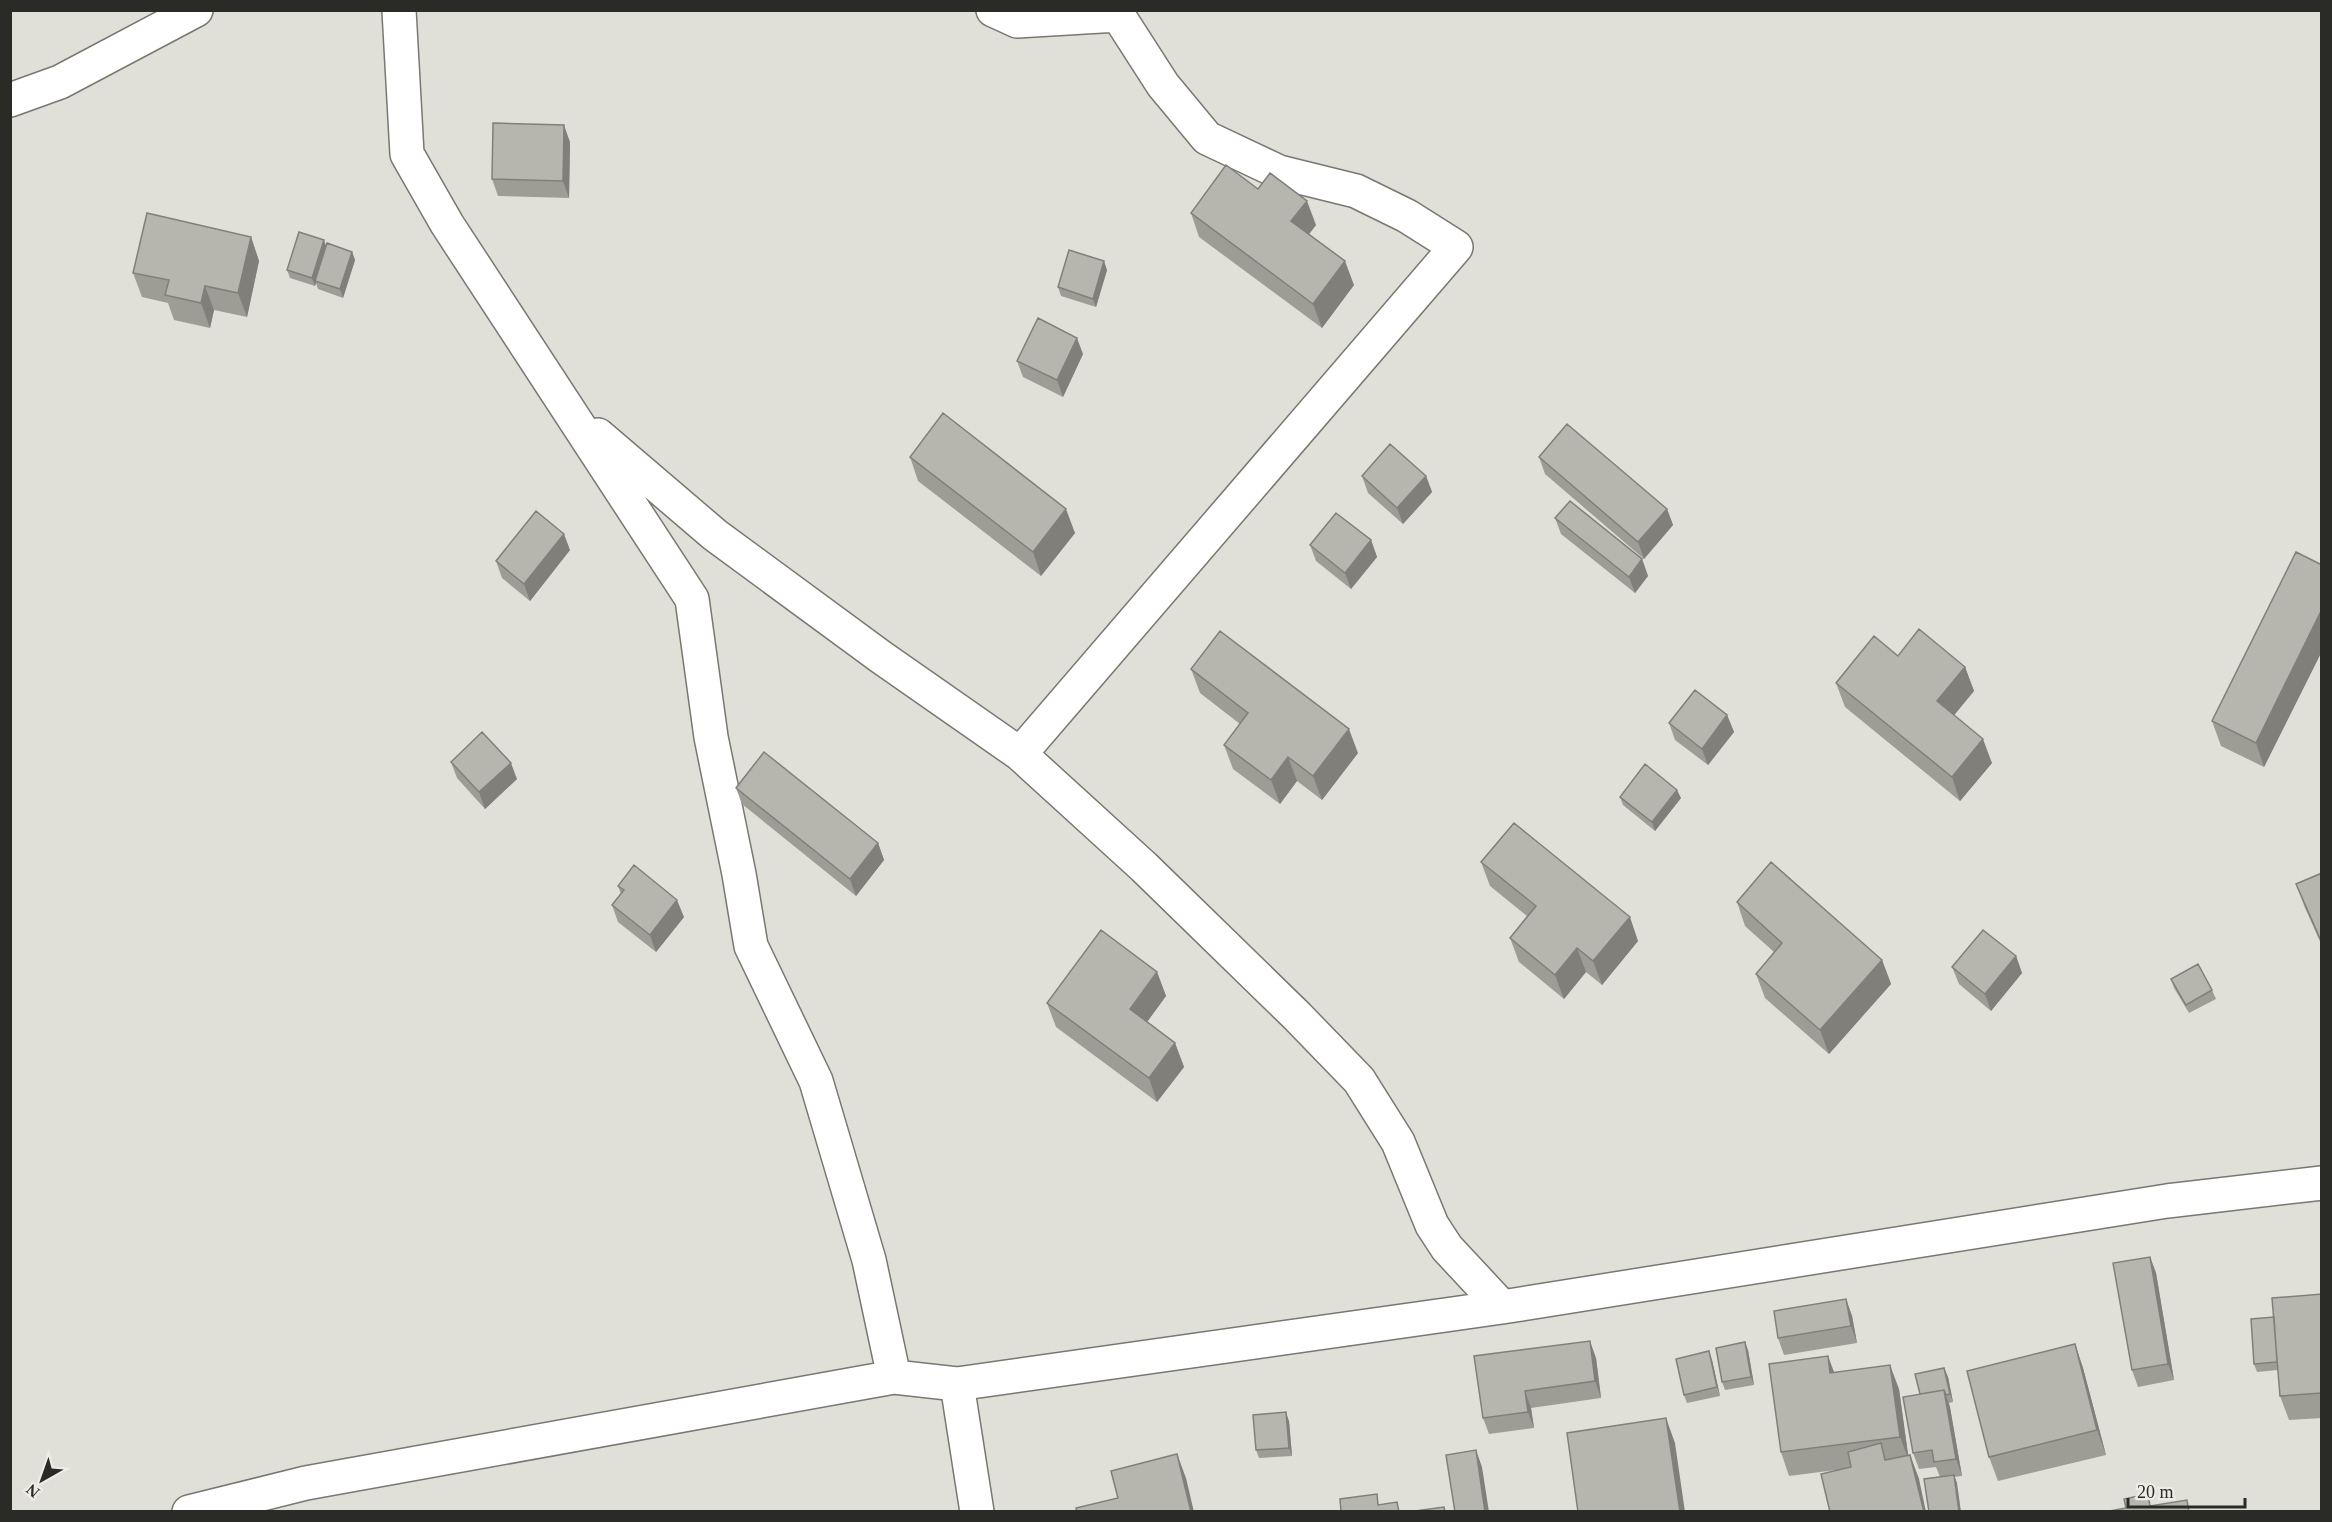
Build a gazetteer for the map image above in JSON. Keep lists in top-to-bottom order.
{
  "scale_bar": "20 m",
  "north": "bottom left"
}
